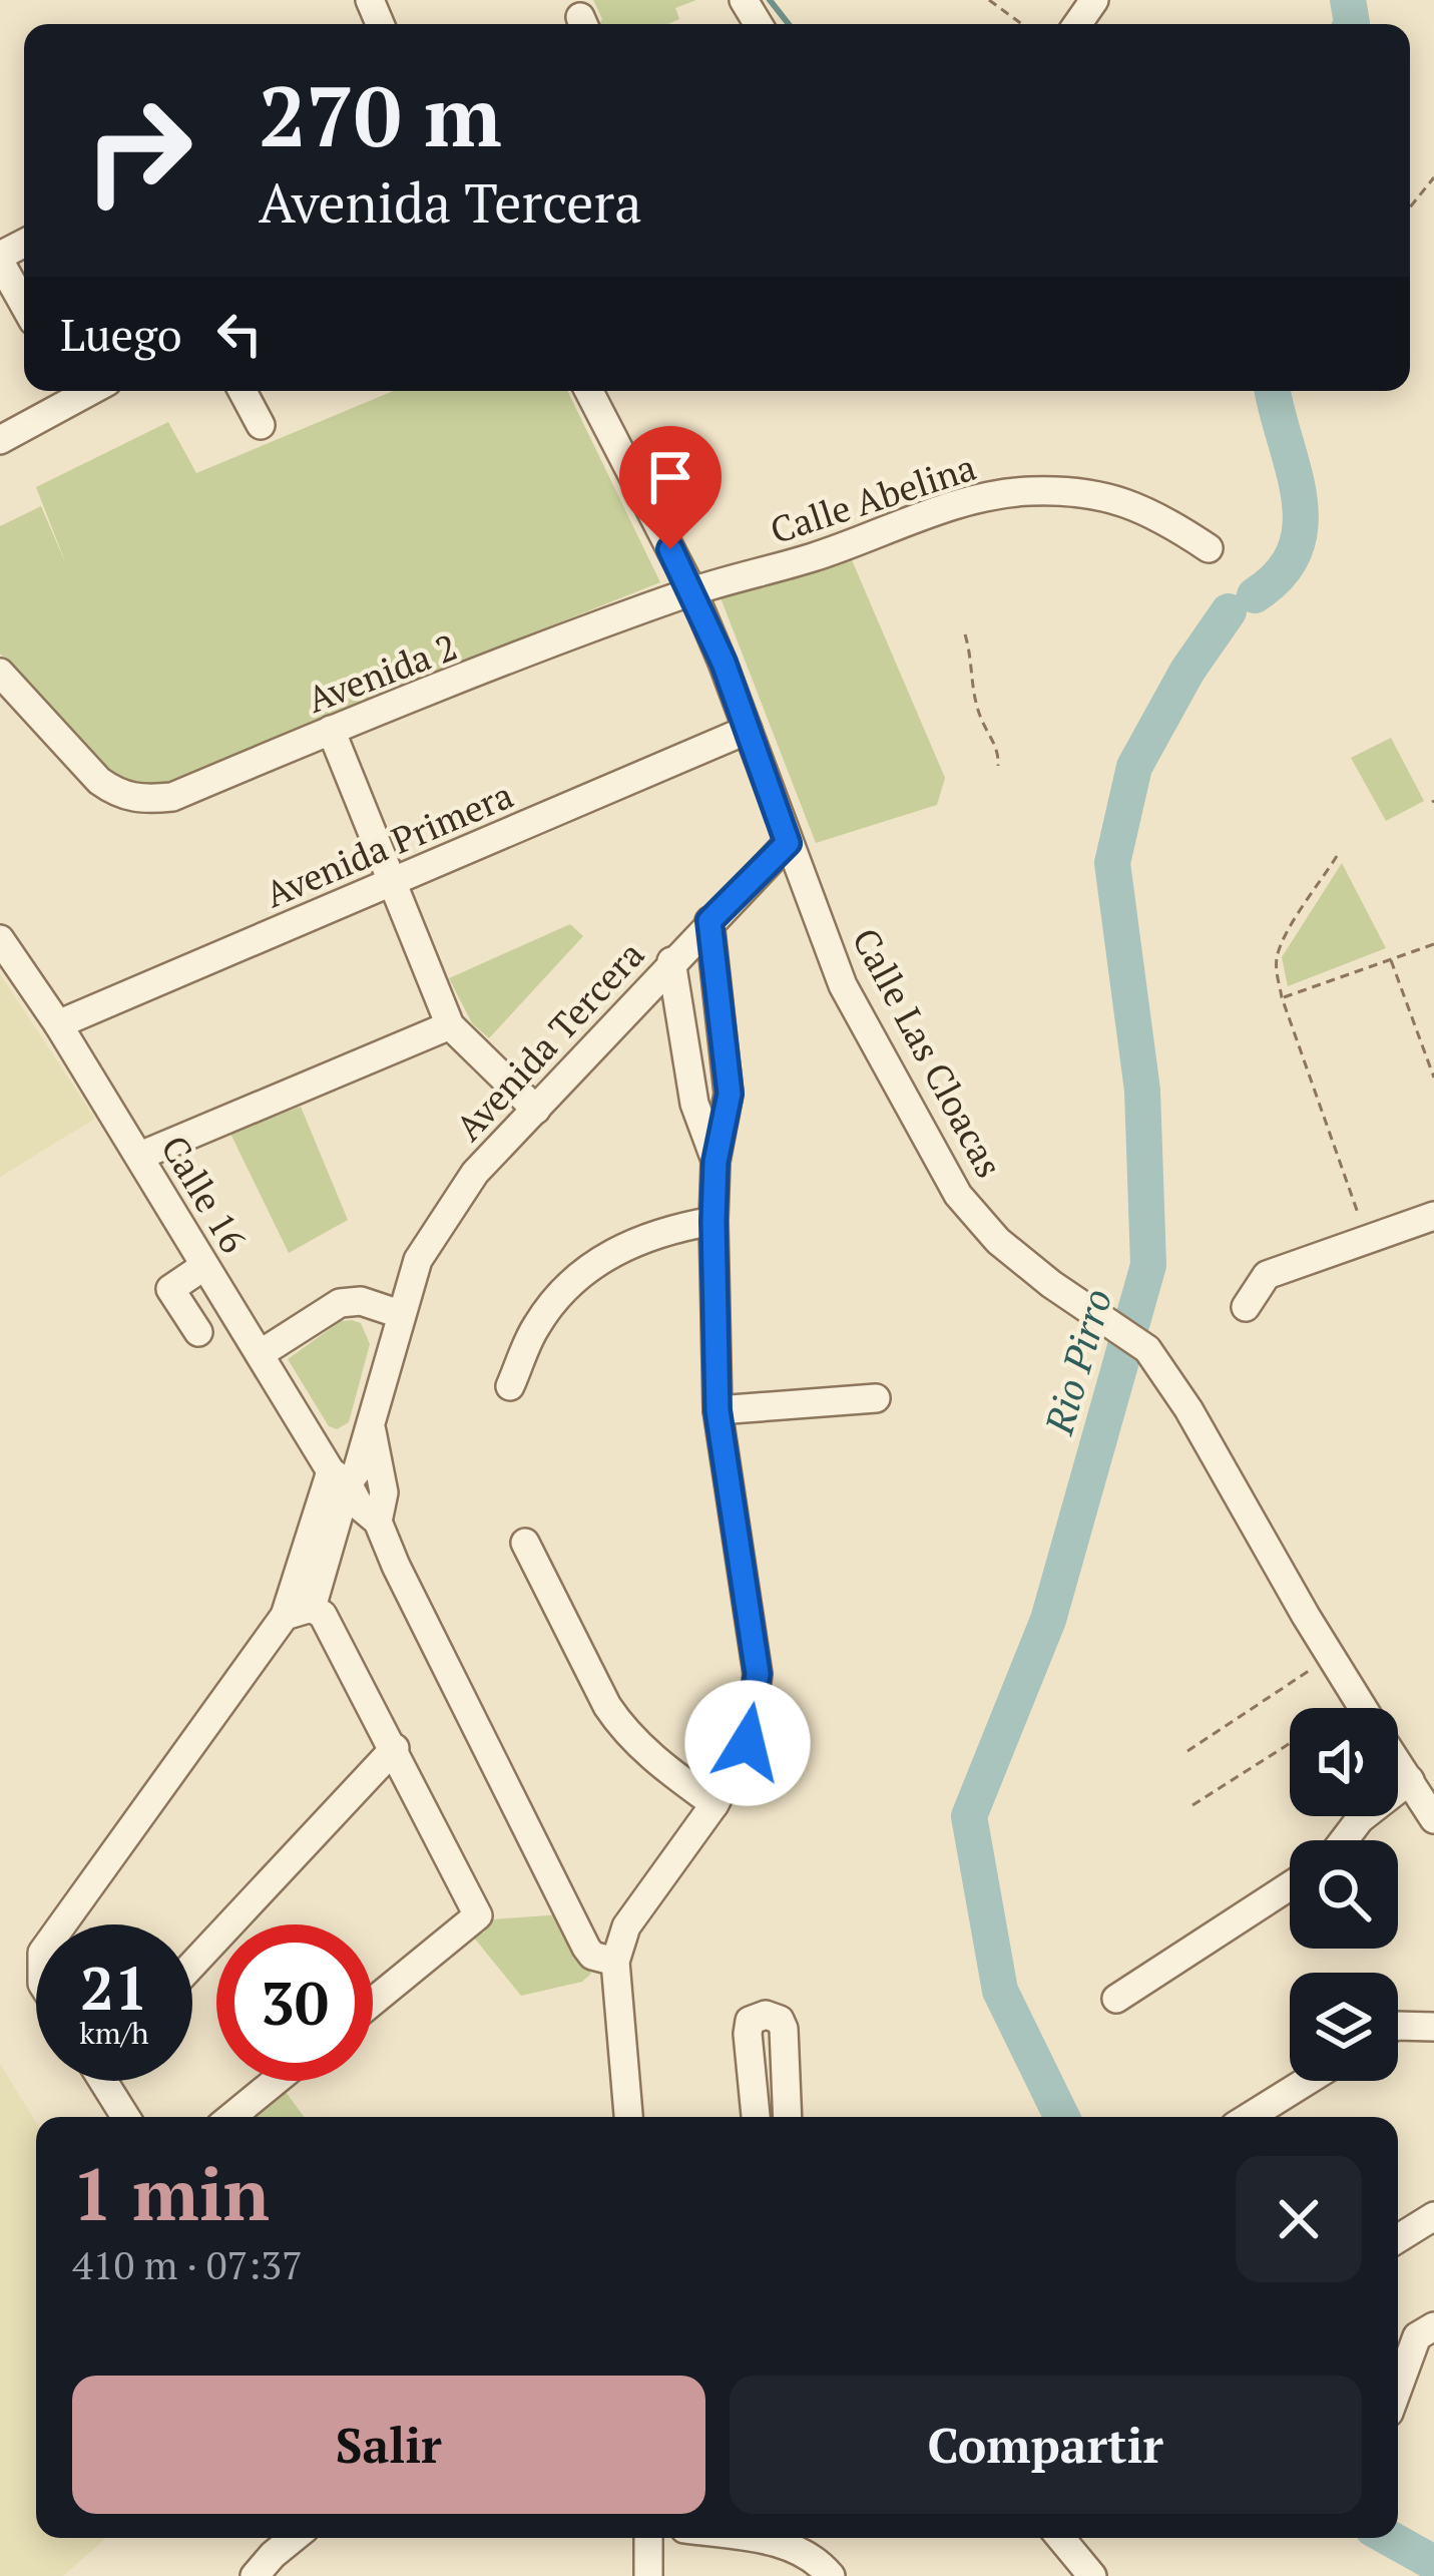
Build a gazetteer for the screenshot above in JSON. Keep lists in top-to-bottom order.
{
  "streets": {
    "street": [
      "Calle Abelina",
      "Avenida 2",
      "Avenida Primera",
      "Avenida Tercera",
      "Calle Las Cloacas",
      "Calle 16"
    ]
  },
  "crossings": [
    ["Calle Abelina", "Avenida 2"],
    ["Calle Abelina", "Calle Las Cloacas"],
    ["Avenida 2", "Calle Las Cloacas"],
    ["Avenida Primera", "Calle Las Cloacas"],
    ["Avenida Primera", "Calle 16"],
    ["Avenida Tercera", "Calle Las Cloacas"],
    ["Avenida Tercera", "Calle 16"]
  ],
  "water": ["Rio Pirro"],
  "page": {
    "turn": ["270 m", "Avenida Tercera"],
    "then": "Luego",
    "speed": "21 km/h",
    "limit": "30",
    "heading": ["1 min", "410 m · 07:37"],
    "buttons": ["Salir", "Compartir"]
  }
}
